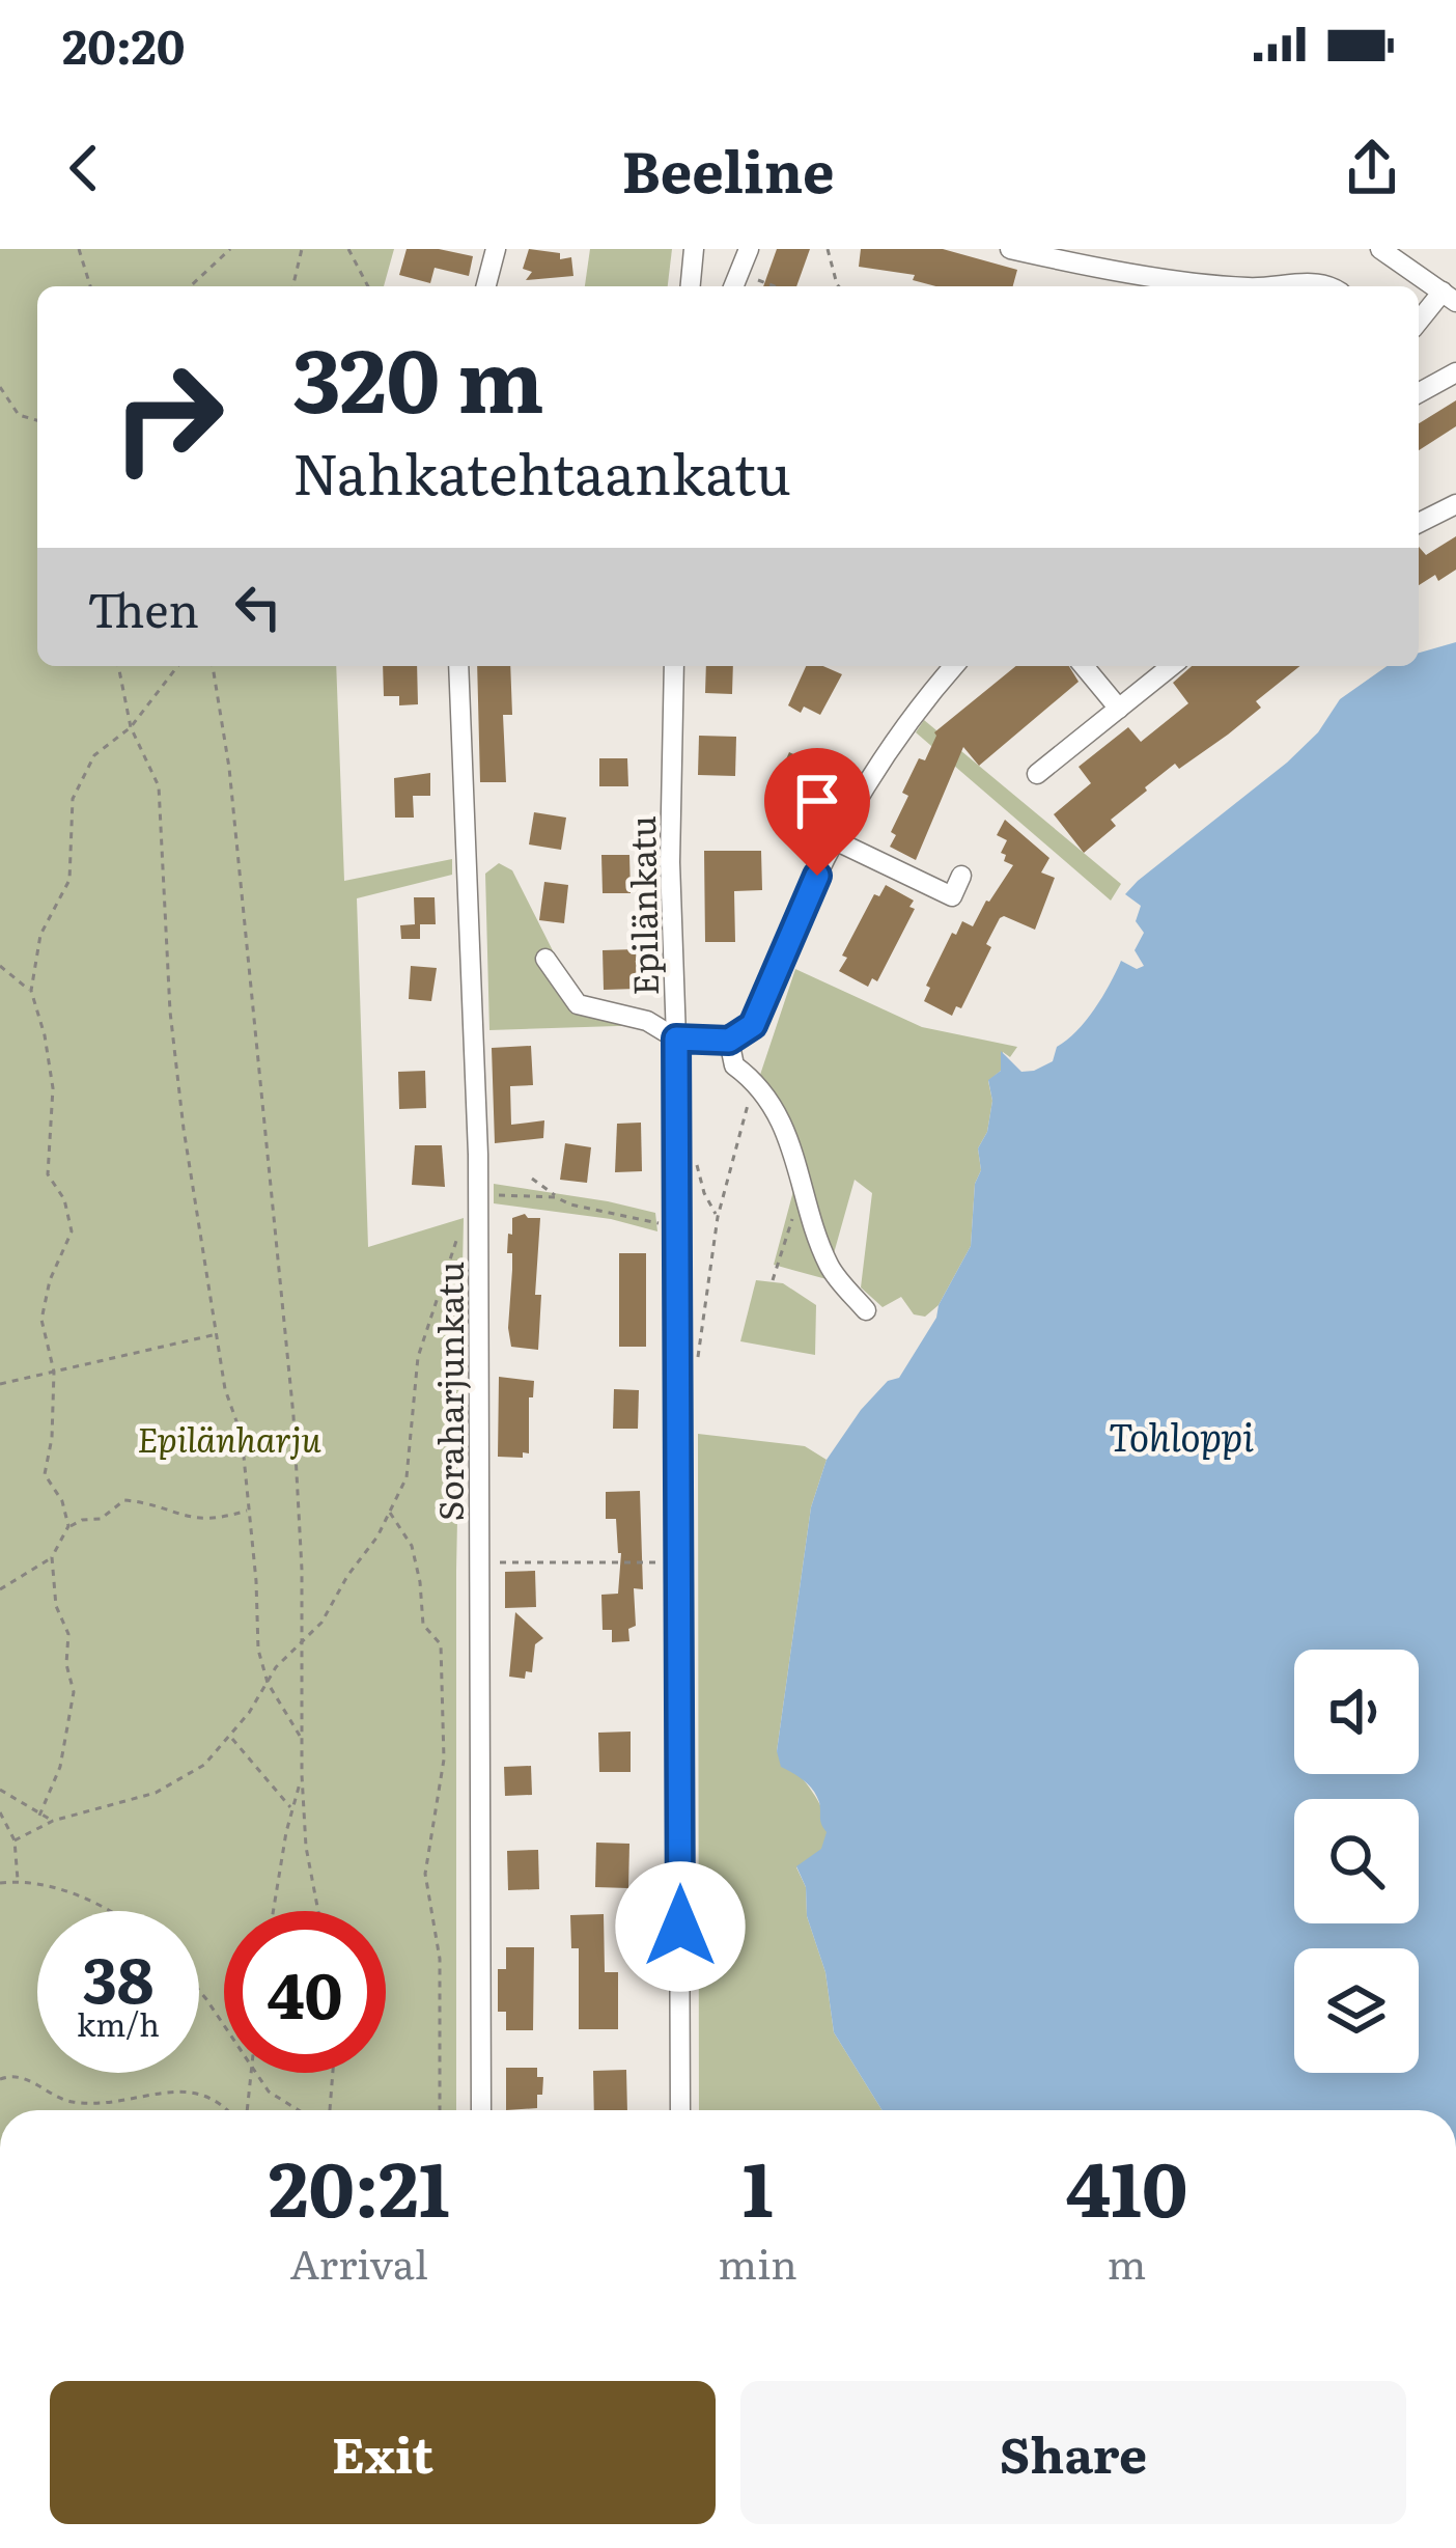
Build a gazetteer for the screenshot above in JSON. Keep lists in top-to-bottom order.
{
  "streets": {
    "street": ["Epilänkatu", "Soraharjunkatu"]
  },
  "water": ["Tohloppi"],
  "parks": ["Epilänharju"],
  "page": {
    "status": "20:20",
    "header": "Beeline",
    "turn": ["320 m", "Nahkatehtaankatu"],
    "then": "Then",
    "speed": "38 km/h",
    "limit": "40",
    "eta": [
      "20:21",
      "Arrival",
      "1",
      "min",
      "410",
      "m"
    ],
    "buttons": ["Exit", "Share"]
  }
}
